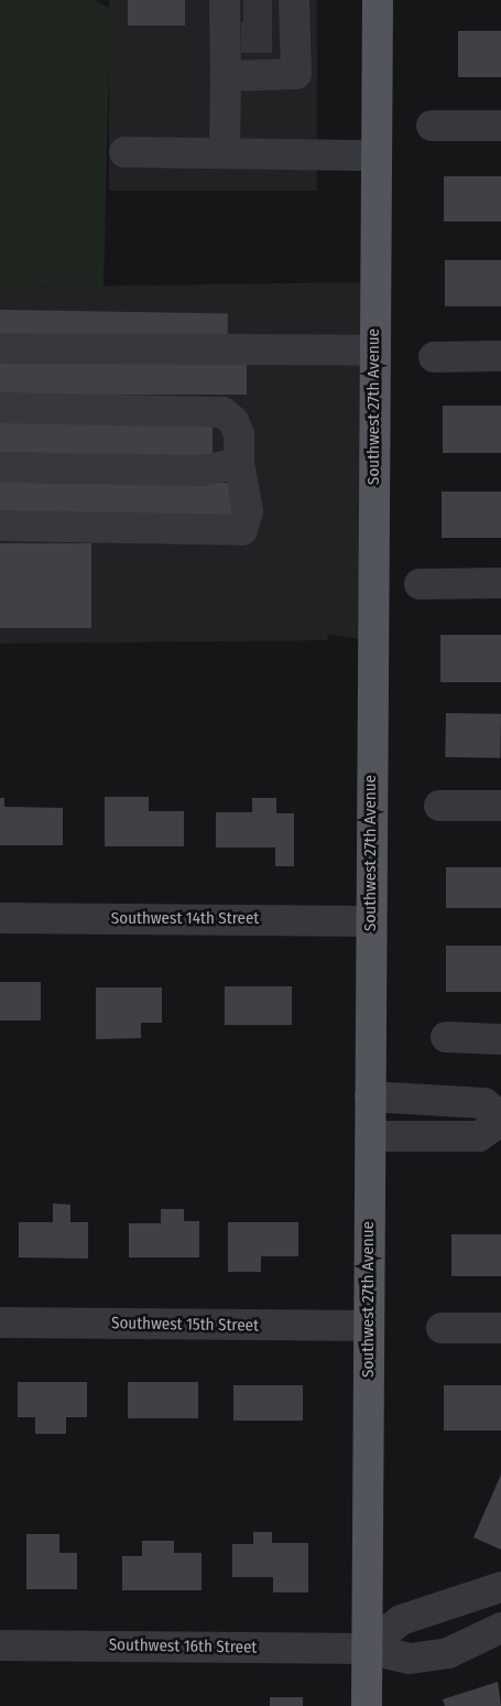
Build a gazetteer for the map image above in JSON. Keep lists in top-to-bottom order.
{
  "streets": {
    "main road": ["Southwest 27th Avenue"],
    "street": ["Southwest 14th Street", "Southwest 15th Street", "Southwest 16th Street"]
  },
  "crossings": [
    ["Southwest 27th Avenue", "Southwest 14th Street"],
    ["Southwest 27th Avenue", "Southwest 15th Street"],
    ["Southwest 27th Avenue", "Southwest 16th Street"]
  ]
}
